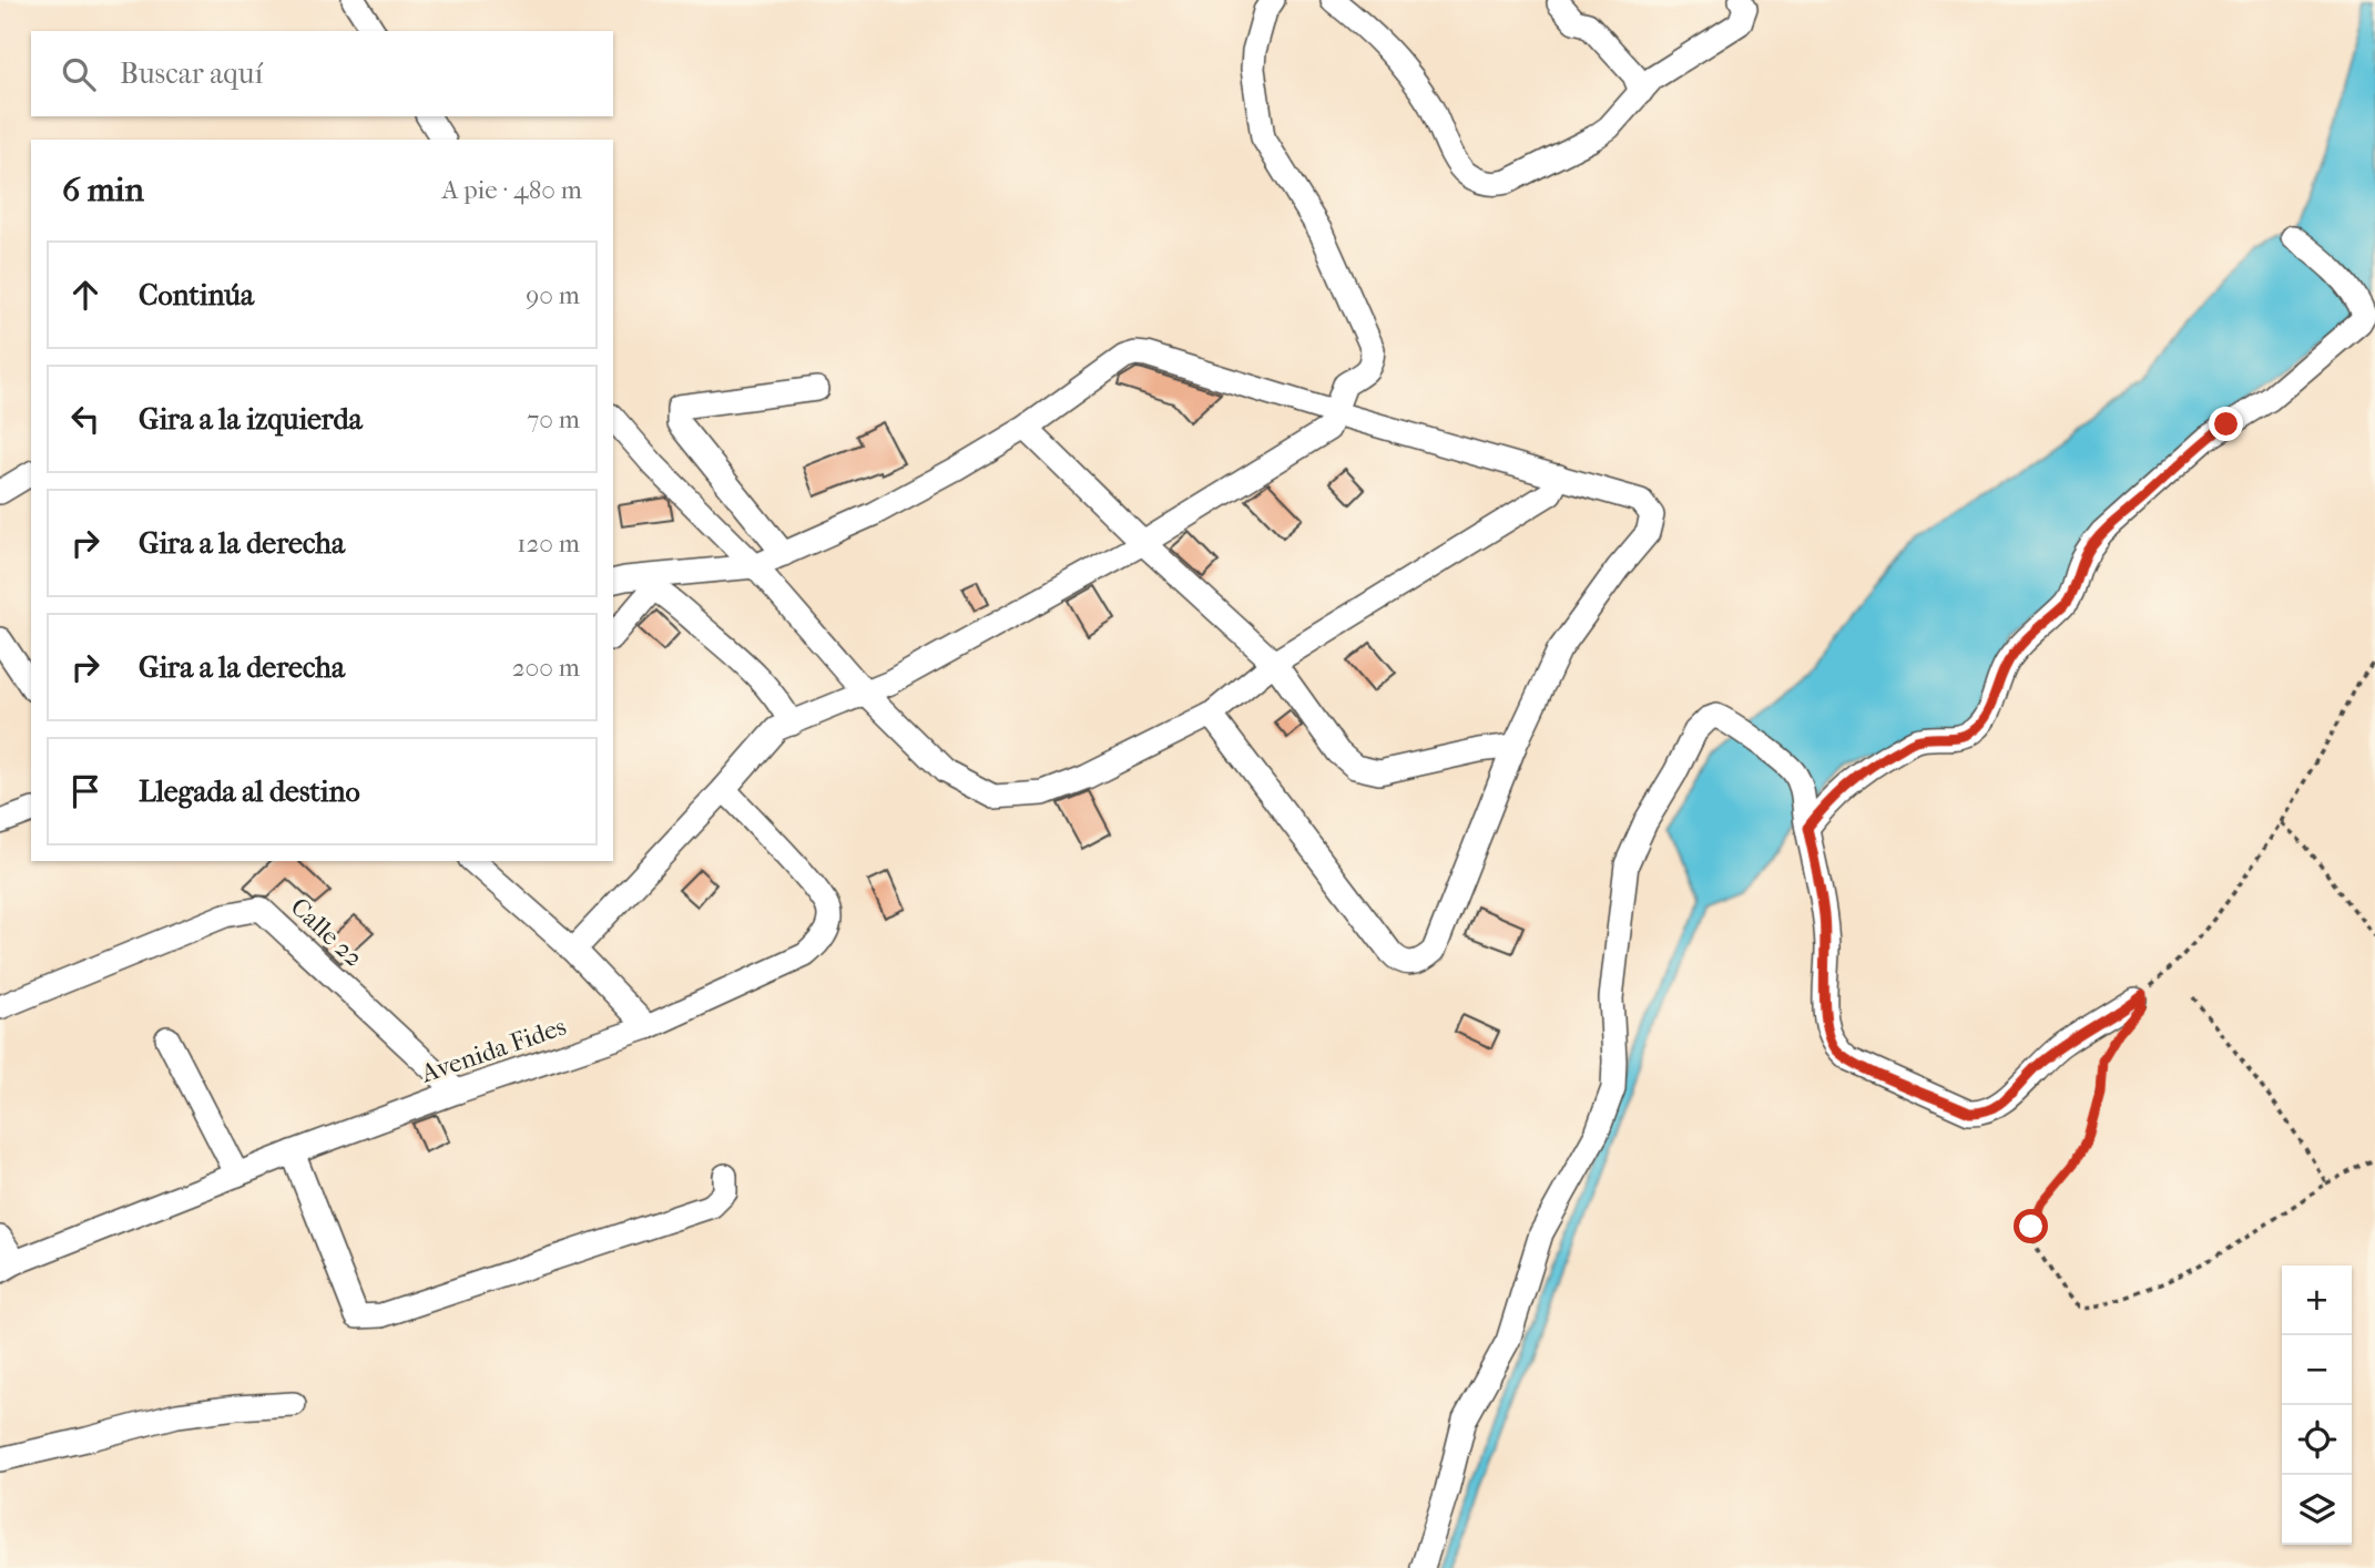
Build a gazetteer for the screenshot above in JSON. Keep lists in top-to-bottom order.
{
  "streets": {
    "street": ["Calle 22", "Avenida Fides"]
  },
  "crossings": [
    ["Calle 22", "Avenida Fides"]
  ],
  "page": {
    "search": "Buscar aquí",
    "heading": ["6 min", "A pie · 480 m"],
    "list": [
      ["Continúa", "90 m"],
      ["Gira a la izquierda", "70 m"],
      ["Gira a la derecha", "120 m"],
      ["Gira a la derecha", "200 m"],
      "Llegada al destino"
    ],
    "map_buttons": ["+", "−"]
  }
}
